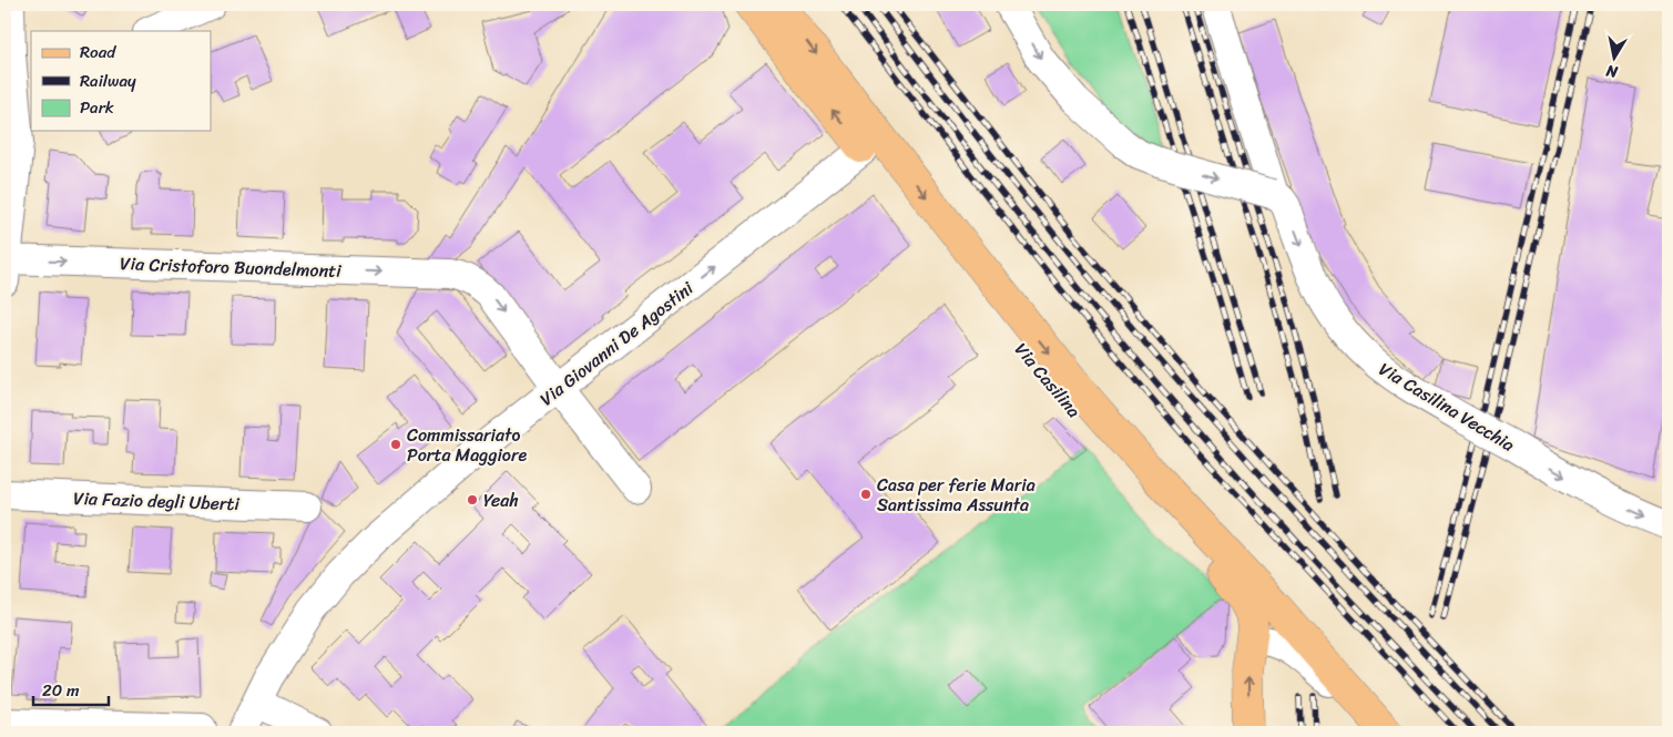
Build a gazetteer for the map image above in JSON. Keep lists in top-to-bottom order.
{
  "streets": {
    "main road": ["Via Casilina"],
    "street": [
      "Via Cristoforo Buondelmonti",
      "Via Giovanni De Agostini",
      "Via Casilina Vecchia",
      "Via Fazio degli Uberti"
    ]
  },
  "crossings": [
    ["Via Cristoforo Buondelmonti", "Via Giovanni De Agostini"],
    ["Via Giovanni De Agostini", "Via Casilina"]
  ],
  "one_way": ["Via Cristoforo Buondelmonti", "Via Giovanni De Agostini", "Via Casilina Vecchia"],
  "places": ["Commissariato Porta Maggiore", "Casa per ferie Maria Santissima Assunta", "Yeah"],
  "legend": ["Road", "Railway", "Park"],
  "scale_bar": "20 m",
  "north": "bottom"
}
